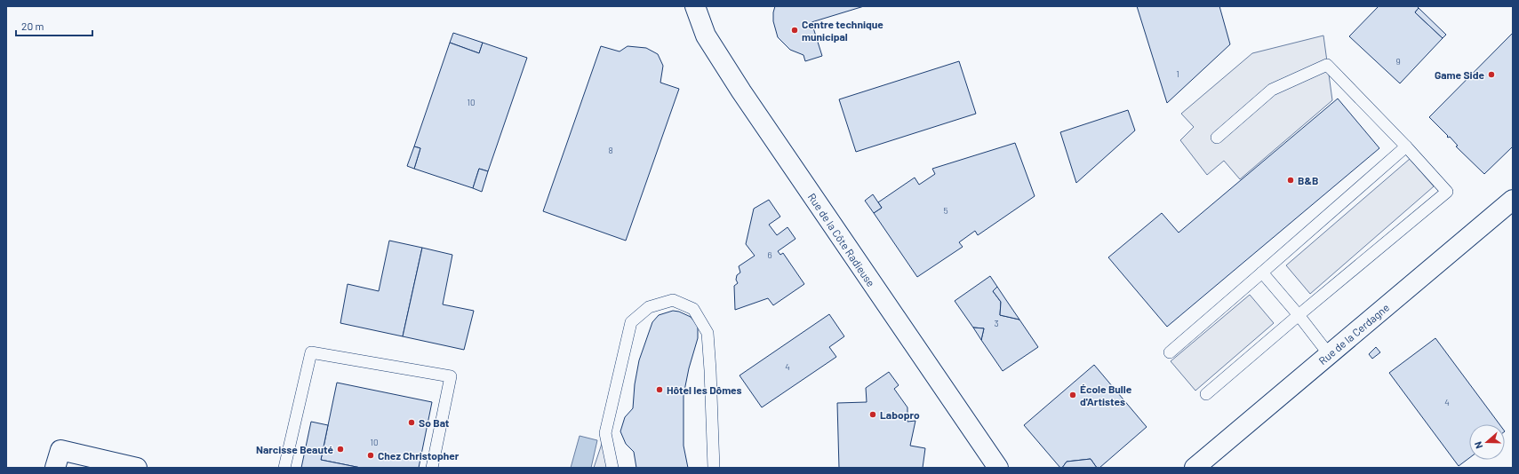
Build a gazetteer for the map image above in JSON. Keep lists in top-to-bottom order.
{
  "streets": {
    "street": ["Rue de la Côte Radieuse", "Rue de la Cerdagne"]
  },
  "places": [
    "Centre technique municipal",
    "Game Side",
    "B&B",
    "Hôtel les Dômes",
    "École Bulle d'Artistes",
    "Labopro",
    "So Bat",
    "Narcisse Beauté",
    "Chez Christopher"
  ],
  "house_numbers": [
    "9",
    "1",
    "10",
    "8",
    "5",
    "6",
    "3",
    "4",
    "4",
    "10"
  ],
  "scale_bar": "20 m",
  "north": "left"
}
